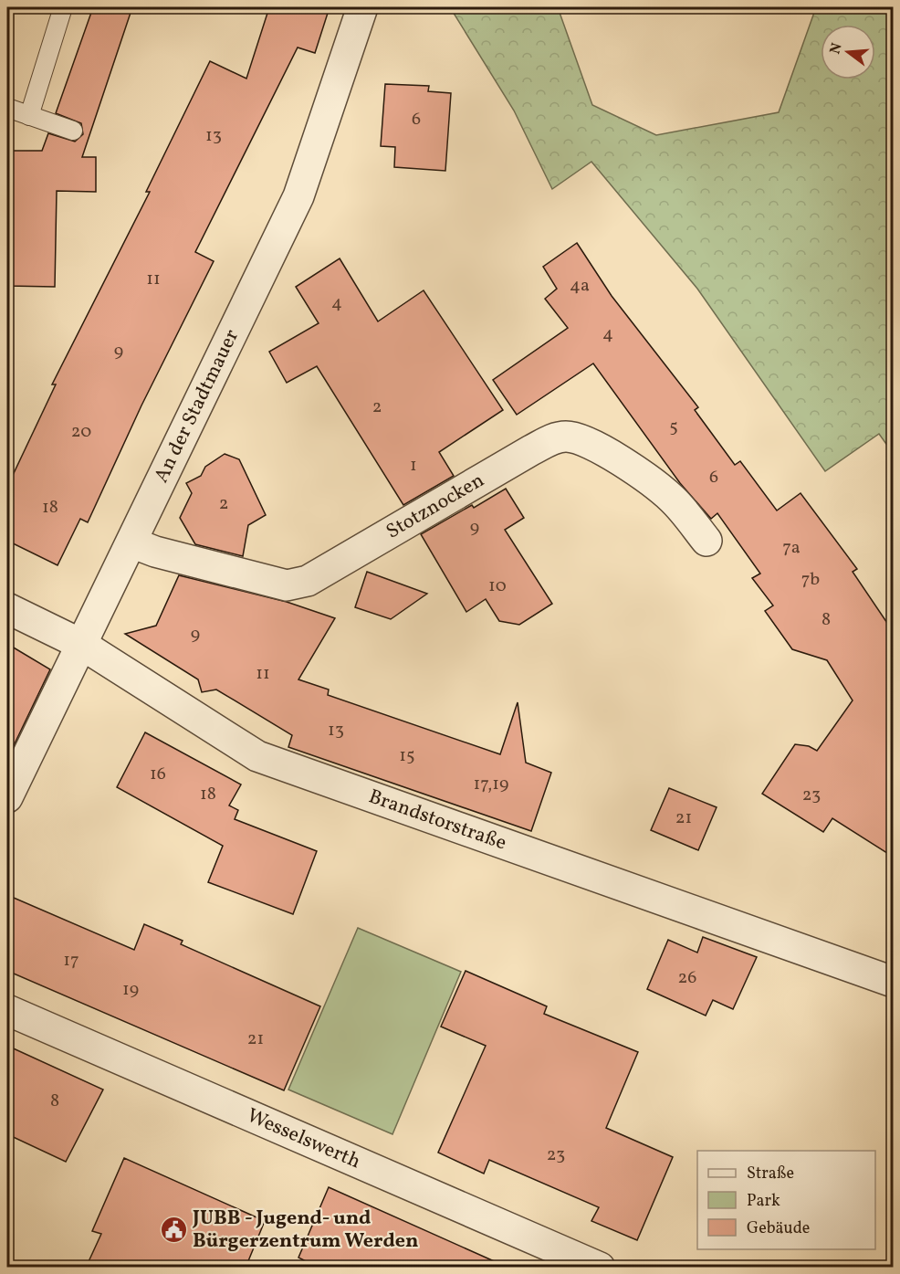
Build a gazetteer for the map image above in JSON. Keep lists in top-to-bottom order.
{
  "streets": {
    "street": [
      "An der Stadtmauer",
      "Stotznocken",
      "Brandstorstraße",
      "Wesselswerth"
    ]
  },
  "crossings": [
    ["An der Stadtmauer", "Stotznocken"],
    ["An der Stadtmauer", "Brandstorstraße"]
  ],
  "places": {
    "public building": ["JUBB - Jugend- und Bürgerzentrum Werden"]
  },
  "house_numbers": [
    "6",
    "13",
    "11",
    "4a",
    "4",
    "4",
    "9",
    "2",
    "5",
    "20",
    "1",
    "6",
    "2",
    "18",
    "9",
    "7a",
    "7b",
    "10",
    "8",
    "9",
    "11",
    "13",
    "15",
    "16",
    "17,19",
    "18",
    "23",
    "21",
    "17",
    "26",
    "19",
    "21",
    "8",
    "23"
  ],
  "legend": ["Straße", "Park", "Gebäude"],
  "north": "left"
}
